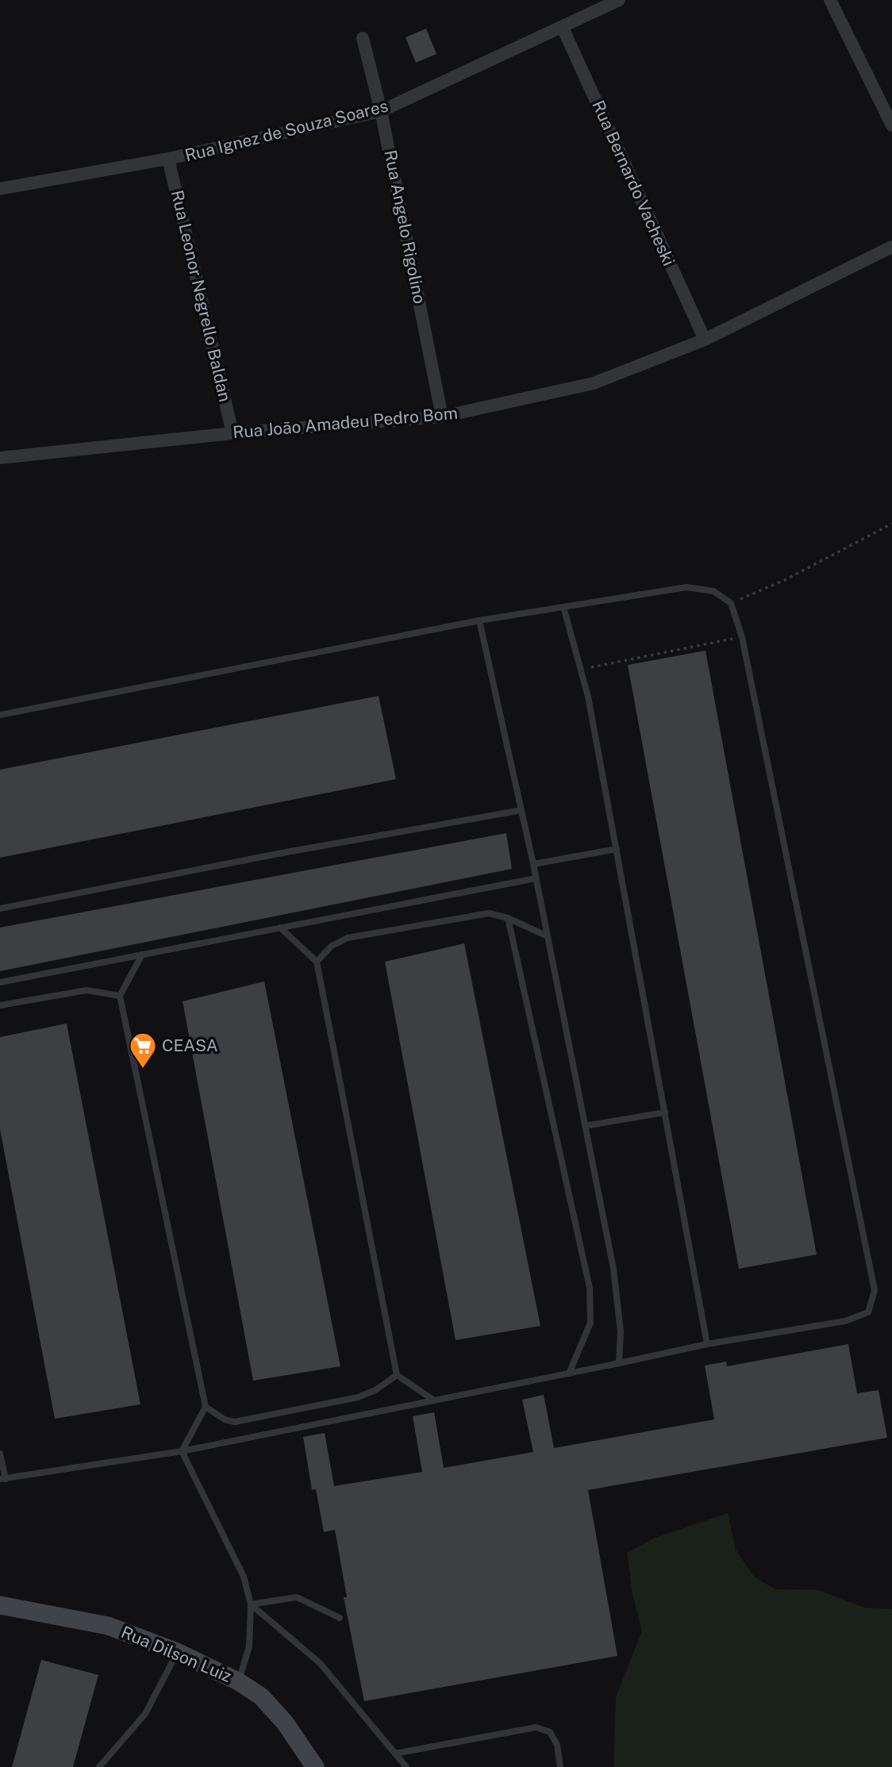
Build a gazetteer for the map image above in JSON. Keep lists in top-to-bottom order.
{
  "streets": {
    "street": [
      "Rua Ignez de Souza Soares",
      "Rua Bernardo Vacheski",
      "Rua Angelo Rigolino",
      "Rua Leonor Negrello Baldan",
      "Rua João Amadeu Pedro Bom",
      "Rua Dilson Luiz"
    ]
  },
  "crossings": [
    ["Rua Ignez de Souza Soares", "Rua Bernardo Vacheski"],
    ["Rua Ignez de Souza Soares", "Rua Angelo Rigolino"],
    ["Rua Ignez de Souza Soares", "Rua Leonor Negrello Baldan"],
    ["Rua Bernardo Vacheski", "Rua João Amadeu Pedro Bom"],
    ["Rua Angelo Rigolino", "Rua João Amadeu Pedro Bom"],
    ["Rua Leonor Negrello Baldan", "Rua João Amadeu Pedro Bom"]
  ],
  "places": {
    "supermarket": ["CEASA"]
  }
}
